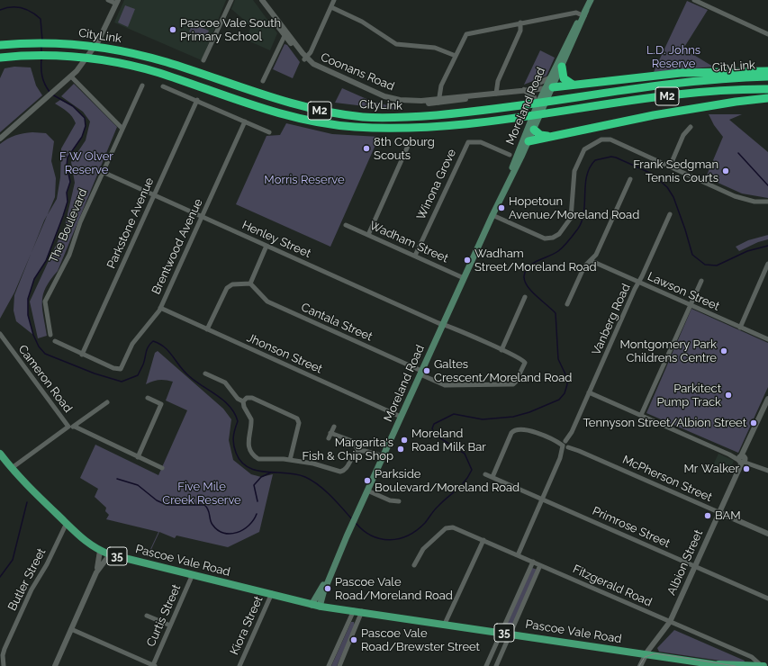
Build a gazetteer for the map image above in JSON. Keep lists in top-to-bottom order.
{
  "streets": {
    "highway": ["CityLink", "M2"],
    "main road": ["Moreland Road", "35", "Pascoe Vale Road"],
    "street": [
      "Coonans Road",
      "Winona Grove",
      "Parkstone Avenue",
      "The Boulevard",
      "Henley Street",
      "Wadham Street",
      "Brentwood Avenue",
      "Lawson Street",
      "Vanberg Road",
      "Cantala Street",
      "Jhonson Street",
      "Cameron Road",
      "McPherson Street",
      "Primrose Street",
      "Albion Street",
      "Butler Street",
      "Fitzgerald Road",
      "Curtis Street",
      "Kiora Street"
    ]
  },
  "crossings": [
    ["Moreland Road", "Henley Street"],
    ["Moreland Road", "Wadham Street"],
    ["Moreland Road", "Cantala Street"],
    ["Moreland Road", "Jhonson Street"],
    ["Moreland Road", "Pascoe Vale Road"],
    ["Winona Grove", "Wadham Street"],
    ["Parkstone Avenue", "Henley Street"],
    ["Parkstone Avenue", "Brentwood Avenue"],
    ["The Boulevard", "Henley Street"],
    ["Henley Street", "Brentwood Avenue"],
    ["Henley Street", "Cantala Street"],
    ["Brentwood Avenue", "Jhonson Street"],
    ["Lawson Street", "Vanberg Road"],
    ["Vanberg Road", "McPherson Street"],
    ["Vanberg Road", "Primrose Street"],
    ["Vanberg Road", "Fitzgerald Road"],
    ["Cameron Road", "Pascoe Vale Road"],
    ["McPherson Street", "Primrose Street"],
    ["McPherson Street", "Albion Street"],
    ["Primrose Street", "Albion Street"],
    ["Pascoe Vale Road", "Albion Street"],
    ["Pascoe Vale Road", "Butler Street"],
    ["Pascoe Vale Road", "Fitzgerald Road"],
    ["Pascoe Vale Road", "Curtis Street"],
    ["Pascoe Vale Road", "Kiora Street"],
    ["Albion Street", "Fitzgerald Road"]
  ],
  "parks": [
    "L.D. Johns Reserve",
    "F W Olver Reserve",
    "Morris Reserve",
    "Five Mile Creek Reserve"
  ],
  "places": [
    "Pascoe Vale South Primary School",
    "8th Coburg Scouts",
    "Frank Sedgman Tennis Courts",
    "Hopetoun Avenue/Moreland Road",
    "Wadham Street/Moreland Road",
    "Montgomery Park Childrens Centre",
    "Galtes Crescent/Moreland Road",
    "Parkitect Pump Track",
    "Tennyson Street/Albion Street",
    "Moreland Road Milk Bar",
    "Margarita's Fish & Chip Shop",
    "Mr Walker",
    "Parkside Boulevard/Moreland Road",
    "BAM",
    "Pascoe Vale Road/Moreland Road",
    "Pascoe Vale Road/Brewster Street"
  ]
}
